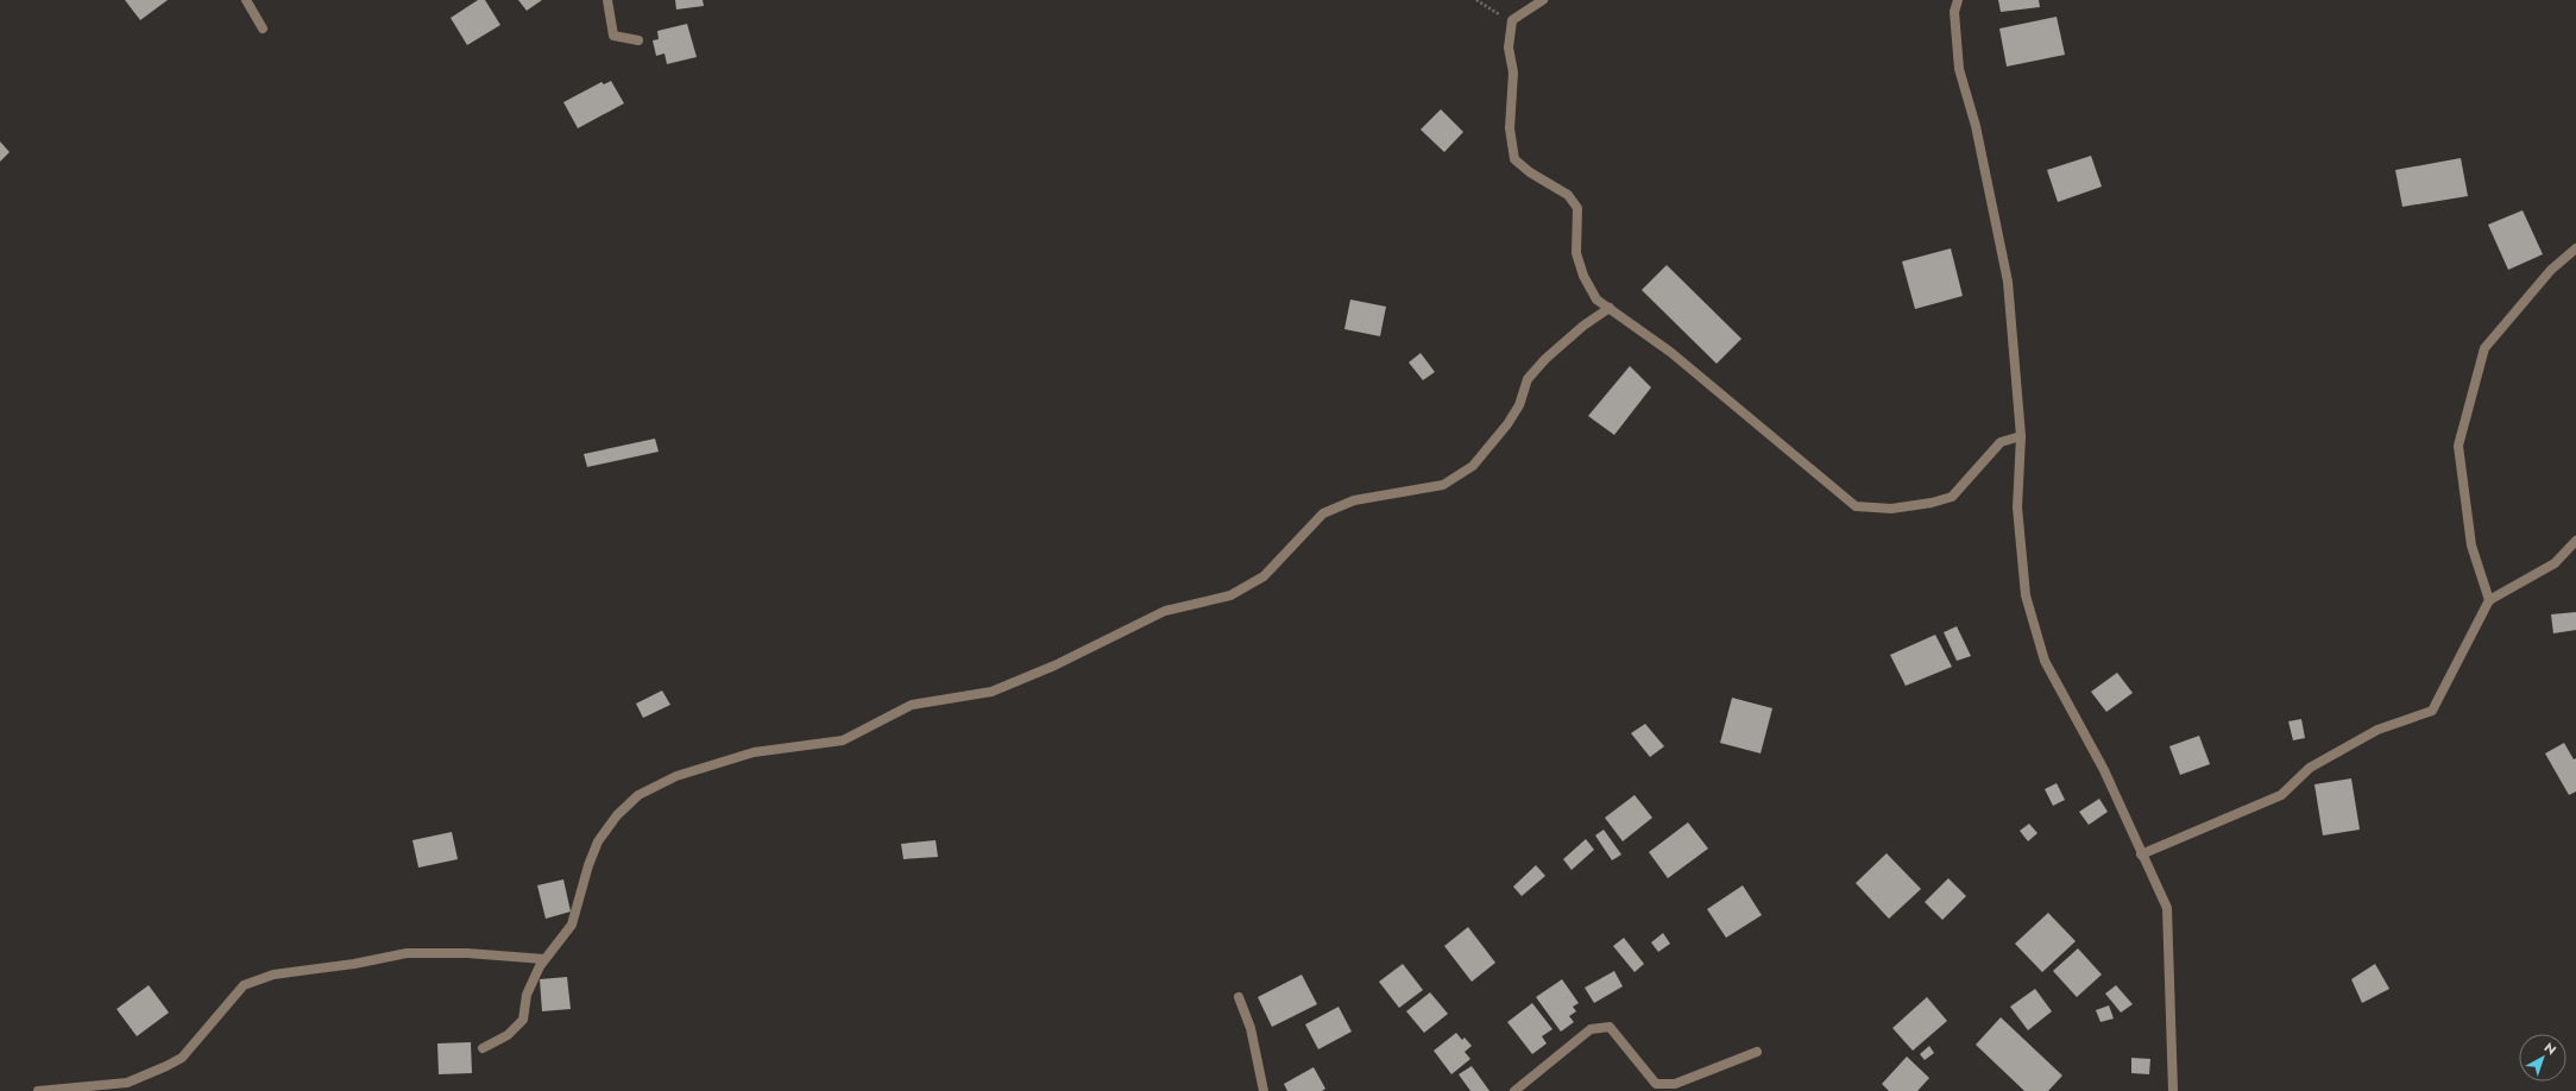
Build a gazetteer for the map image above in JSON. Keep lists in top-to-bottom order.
{
  "north": "top right"
}
